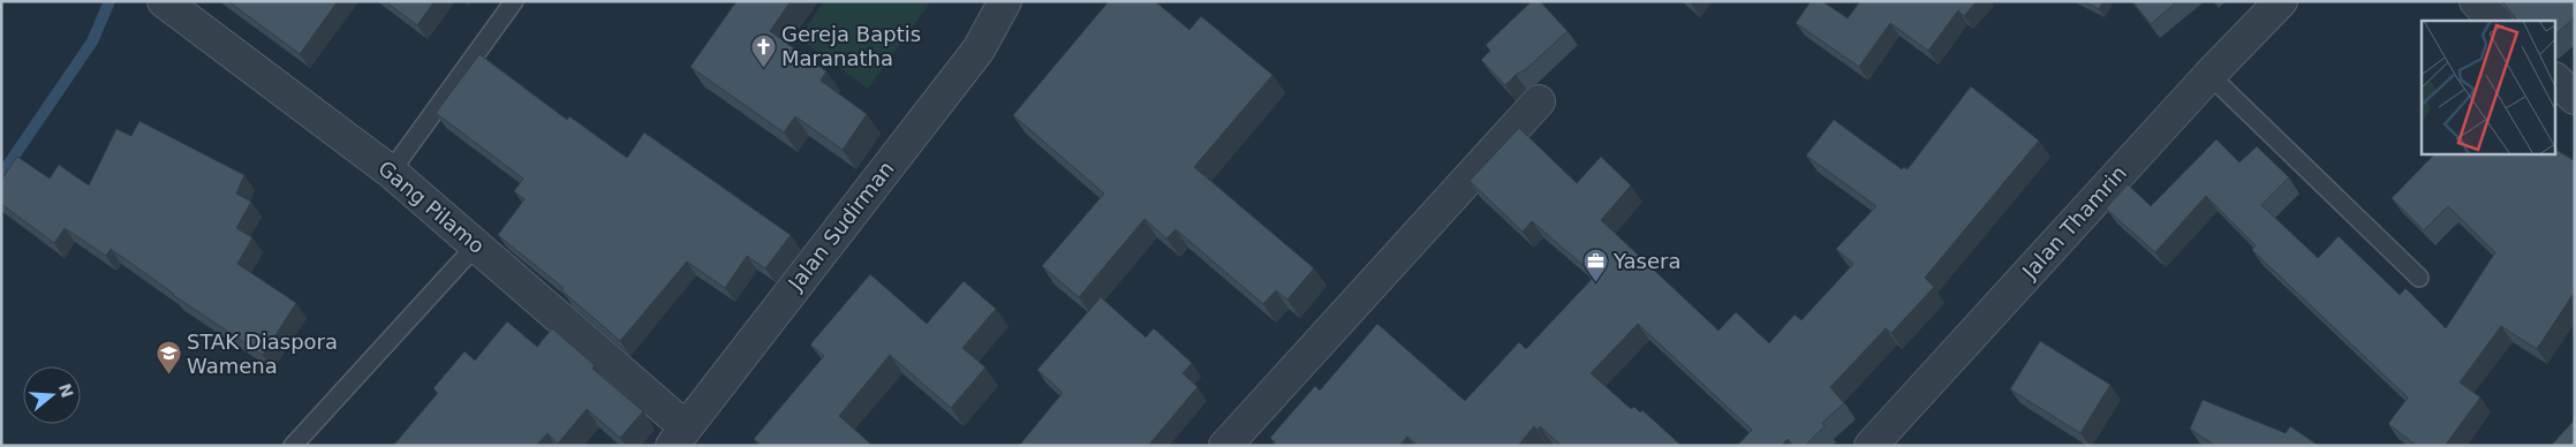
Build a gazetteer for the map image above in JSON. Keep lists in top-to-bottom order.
{
  "streets": {
    "street": ["Gang Pilamo", "Jalan Thamrin", "Jalan Sudirman"]
  },
  "crossings": [
    ["Gang Pilamo", "Jalan Sudirman"]
  ],
  "places": {
    "church": ["Gereja Baptis Maranatha"],
    "office": ["Yasera"],
    "school or university": ["STAK Diaspora Wamena"]
  },
  "north": "right"
}
